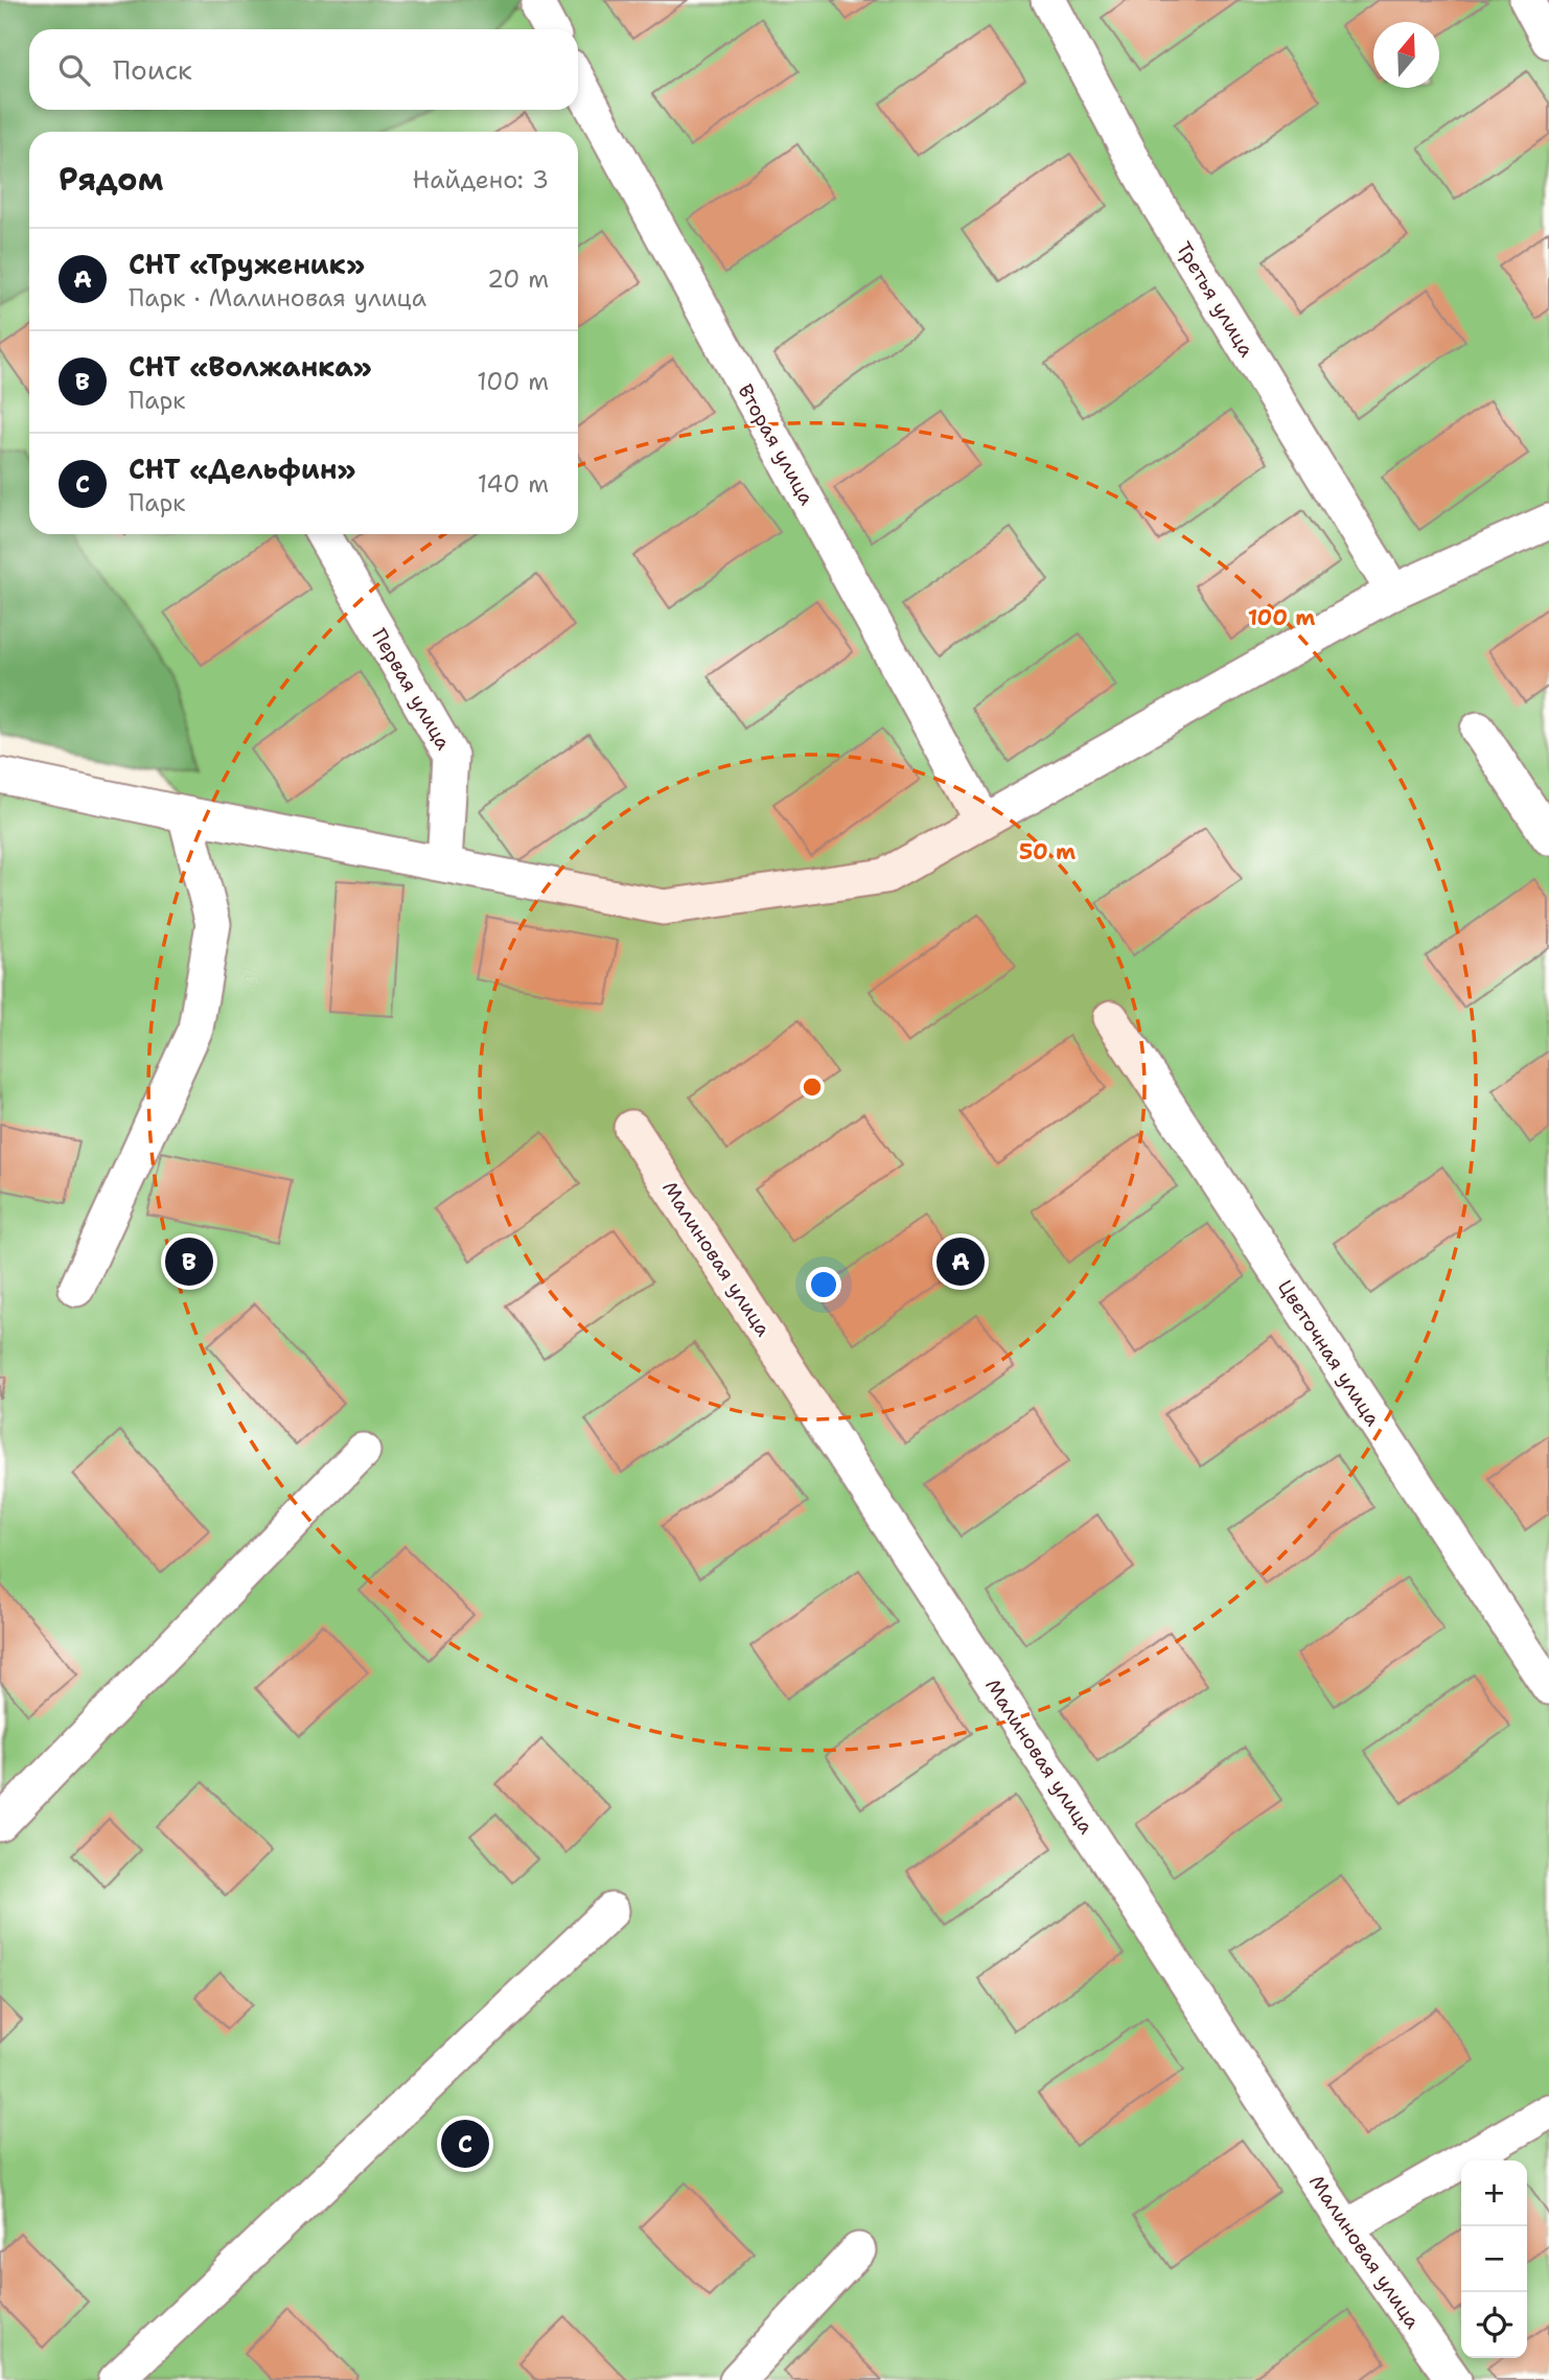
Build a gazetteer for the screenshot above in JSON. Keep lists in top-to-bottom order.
{
  "streets": {
    "street": [
      "Третья улица",
      "Вторая улица",
      "Первая улица",
      "Малиновая улица",
      "Цветочная улица"
    ]
  },
  "north": "top",
  "page": {
    "search": "Поиск",
    "heading": ["Рядом", "Найдено: 3"],
    "list": [
      {
        "mark": "A",
        "name": "СНТ «Труженик»",
        "note": "Парк · Малиновая улица",
        "value": "20 m"
      },
      {
        "mark": "B",
        "name": "СНТ «Волжанка»",
        "note": "Парк",
        "value": "100 m"
      },
      {
        "mark": "C",
        "name": "СНТ «Дельфин»",
        "note": "Парк",
        "value": "140 m"
      }
    ],
    "pins": ["A", "B", "C"],
    "map_buttons": ["+", "−"]
  },
  "rings": ["100 m", "50 m"]
}
